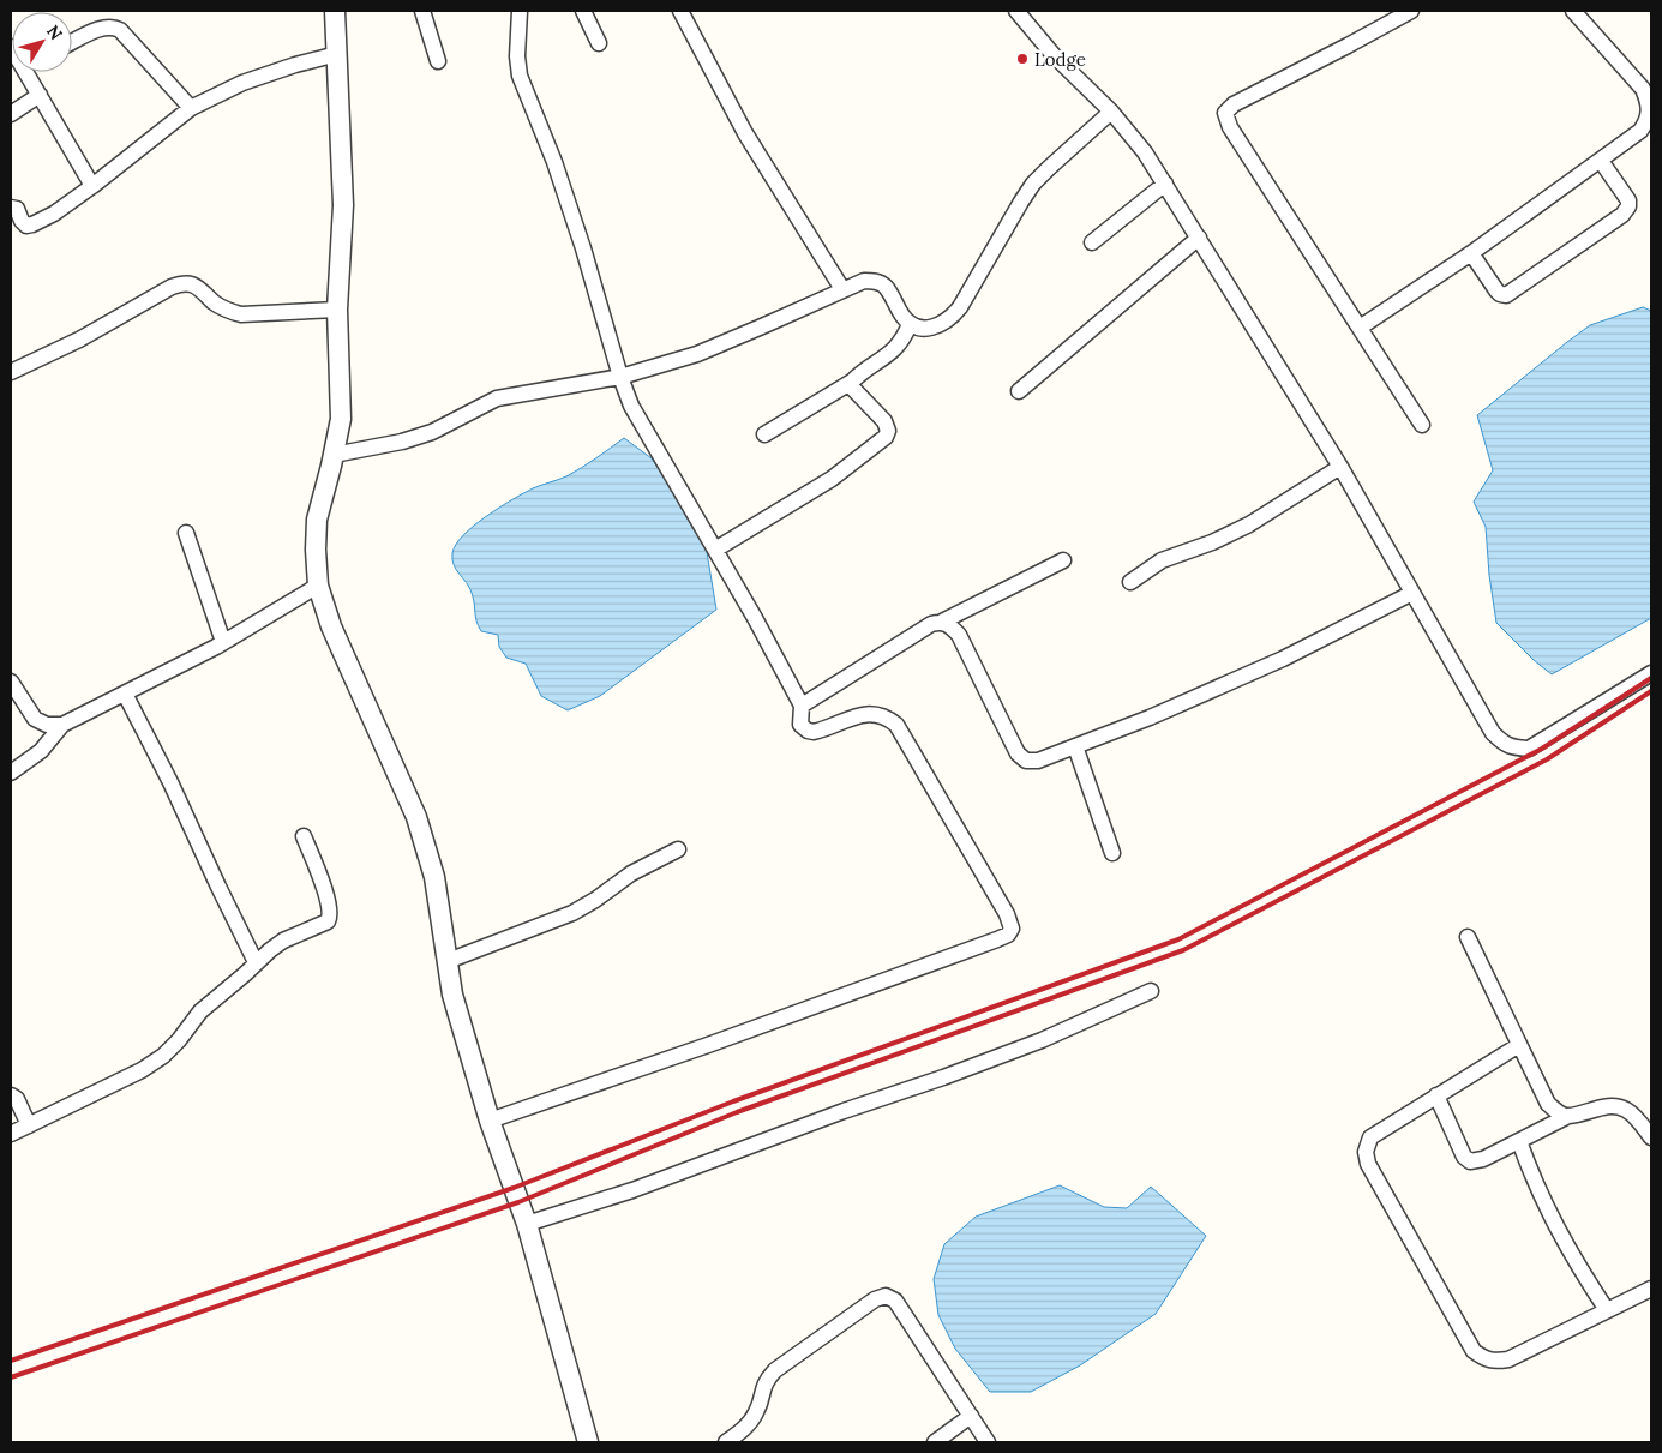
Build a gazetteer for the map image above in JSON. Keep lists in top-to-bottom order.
{
  "places": ["Lodge"],
  "north": "top right"
}
